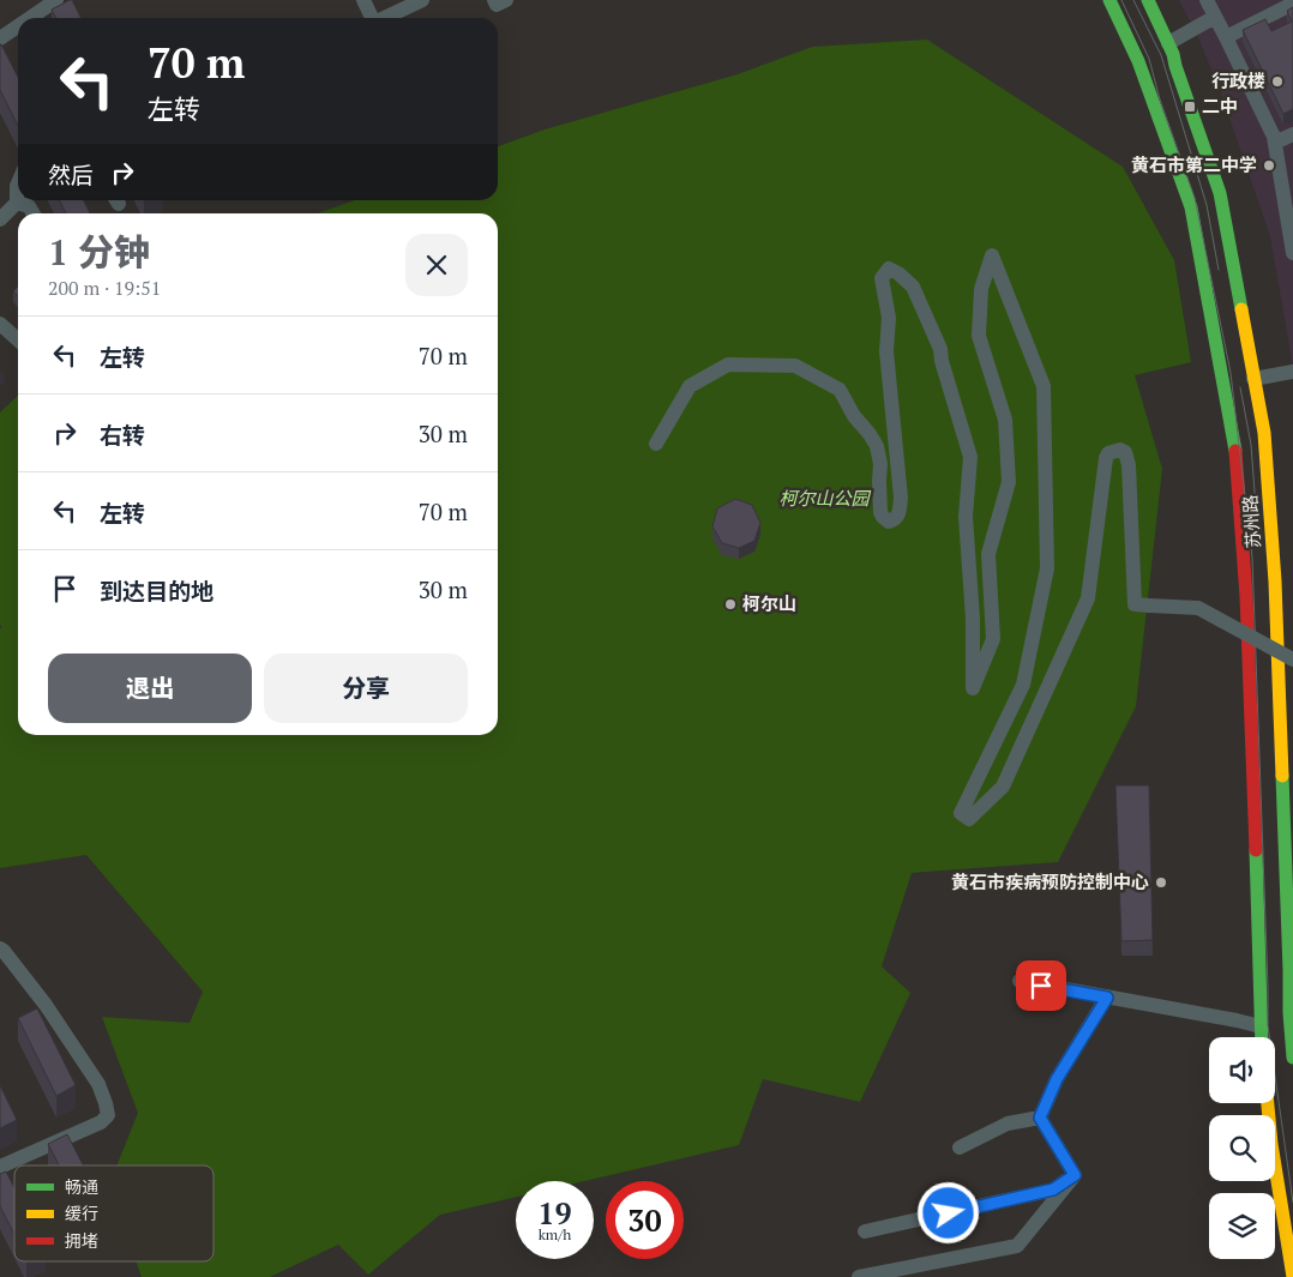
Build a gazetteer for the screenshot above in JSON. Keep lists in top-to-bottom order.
{
  "streets": {
    "main road": ["苏州路"]
  },
  "parks": ["柯尔山公园"],
  "places": {
    "other": [
      "行政楼",
      "黄石市第二中学",
      "柯尔山",
      "黄石市疾病预防控制中心"
    ],
    "transit": ["二中"]
  },
  "legend": ["畅通", "缓行", "拥堵"],
  "page": {
    "turn": ["70 m", "左转"],
    "then": "然后",
    "heading": ["1 分钟", "200 m · 19:51"],
    "list": [
      {
        "name": "左转",
        "value": "70 m"
      },
      {
        "name": "右转",
        "value": "30 m"
      },
      {
        "name": "左转",
        "value": "70 m"
      },
      {
        "name": "到达目的地",
        "value": "30 m"
      }
    ],
    "buttons": ["退出", "分享"],
    "speed": "19 km/h",
    "limit": "30"
  }
}
